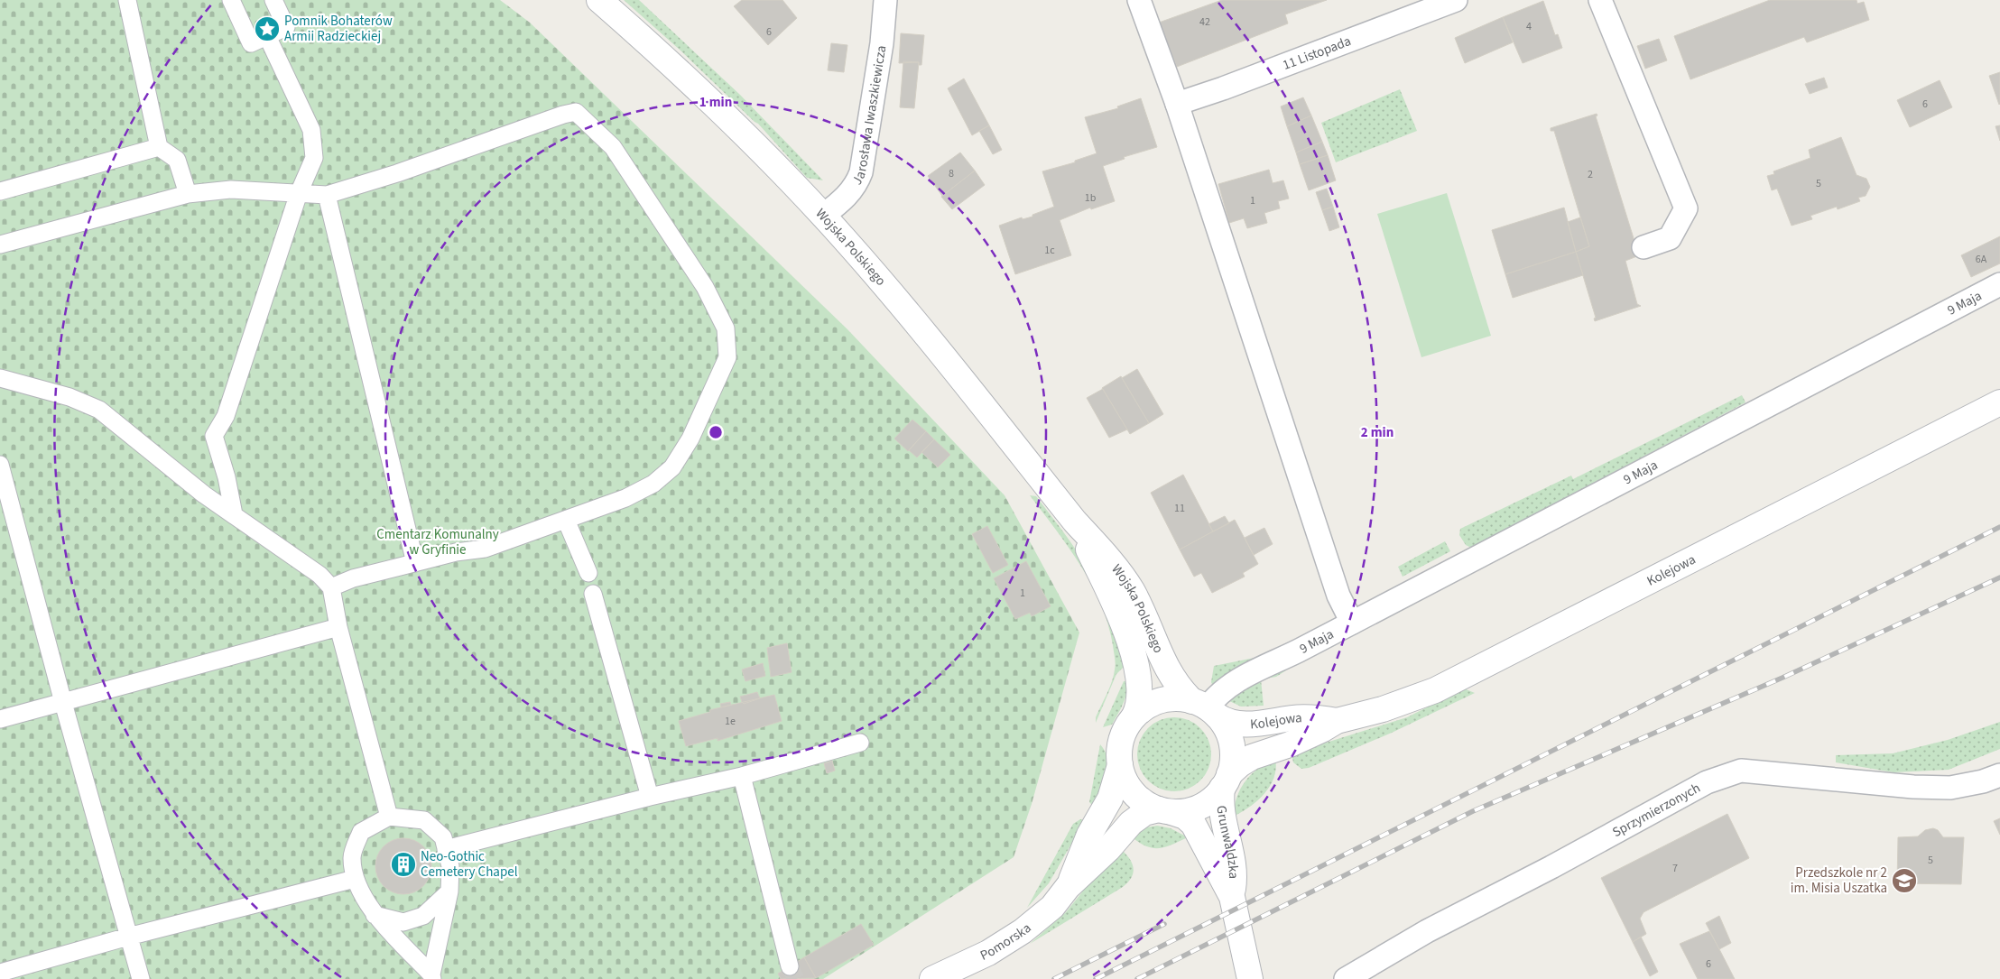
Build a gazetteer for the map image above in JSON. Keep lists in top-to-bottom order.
{
  "streets": {
    "main road": [
      "Wojska Polskiego",
      "Kolejowa",
      "Grunwaldzka",
      "Pomorska"
    ],
    "street": [
      "11 Listopada",
      "Jarosława Iwaszkiewicza",
      "9 Maja",
      "Sprzymierzonych"
    ]
  },
  "crossings": [
    ["Jarosława Iwaszkiewicza", "Wojska Polskiego"],
    ["Wojska Polskiego", "9 Maja"],
    ["Wojska Polskiego", "Kolejowa"],
    ["Wojska Polskiego", "Grunwaldzka"],
    ["Wojska Polskiego", "Pomorska"],
    ["9 Maja", "Kolejowa"],
    ["9 Maja", "Grunwaldzka"],
    ["9 Maja", "Pomorska"],
    ["Kolejowa", "Grunwaldzka"],
    ["Kolejowa", "Pomorska"],
    ["Grunwaldzka", "Pomorska"]
  ],
  "parks": ["Cmentarz Komunalny w Gryfinie"],
  "places": {
    "place": ["Pomnik Bohaterów Armii Radzieckiej"],
    "building": ["Neo-Gothic Cemetery Chapel"],
    "school or university": ["Przedszkole nr 2 im. Misia Uszatka"]
  },
  "house_numbers": [
    "42",
    "4",
    "6",
    "6",
    "8",
    "2",
    "5",
    "1b",
    "1",
    "1c",
    "6A",
    "11",
    "1",
    "1e",
    "5",
    "7",
    "6"
  ],
  "rings": ["1 min", "2 min"]
}
